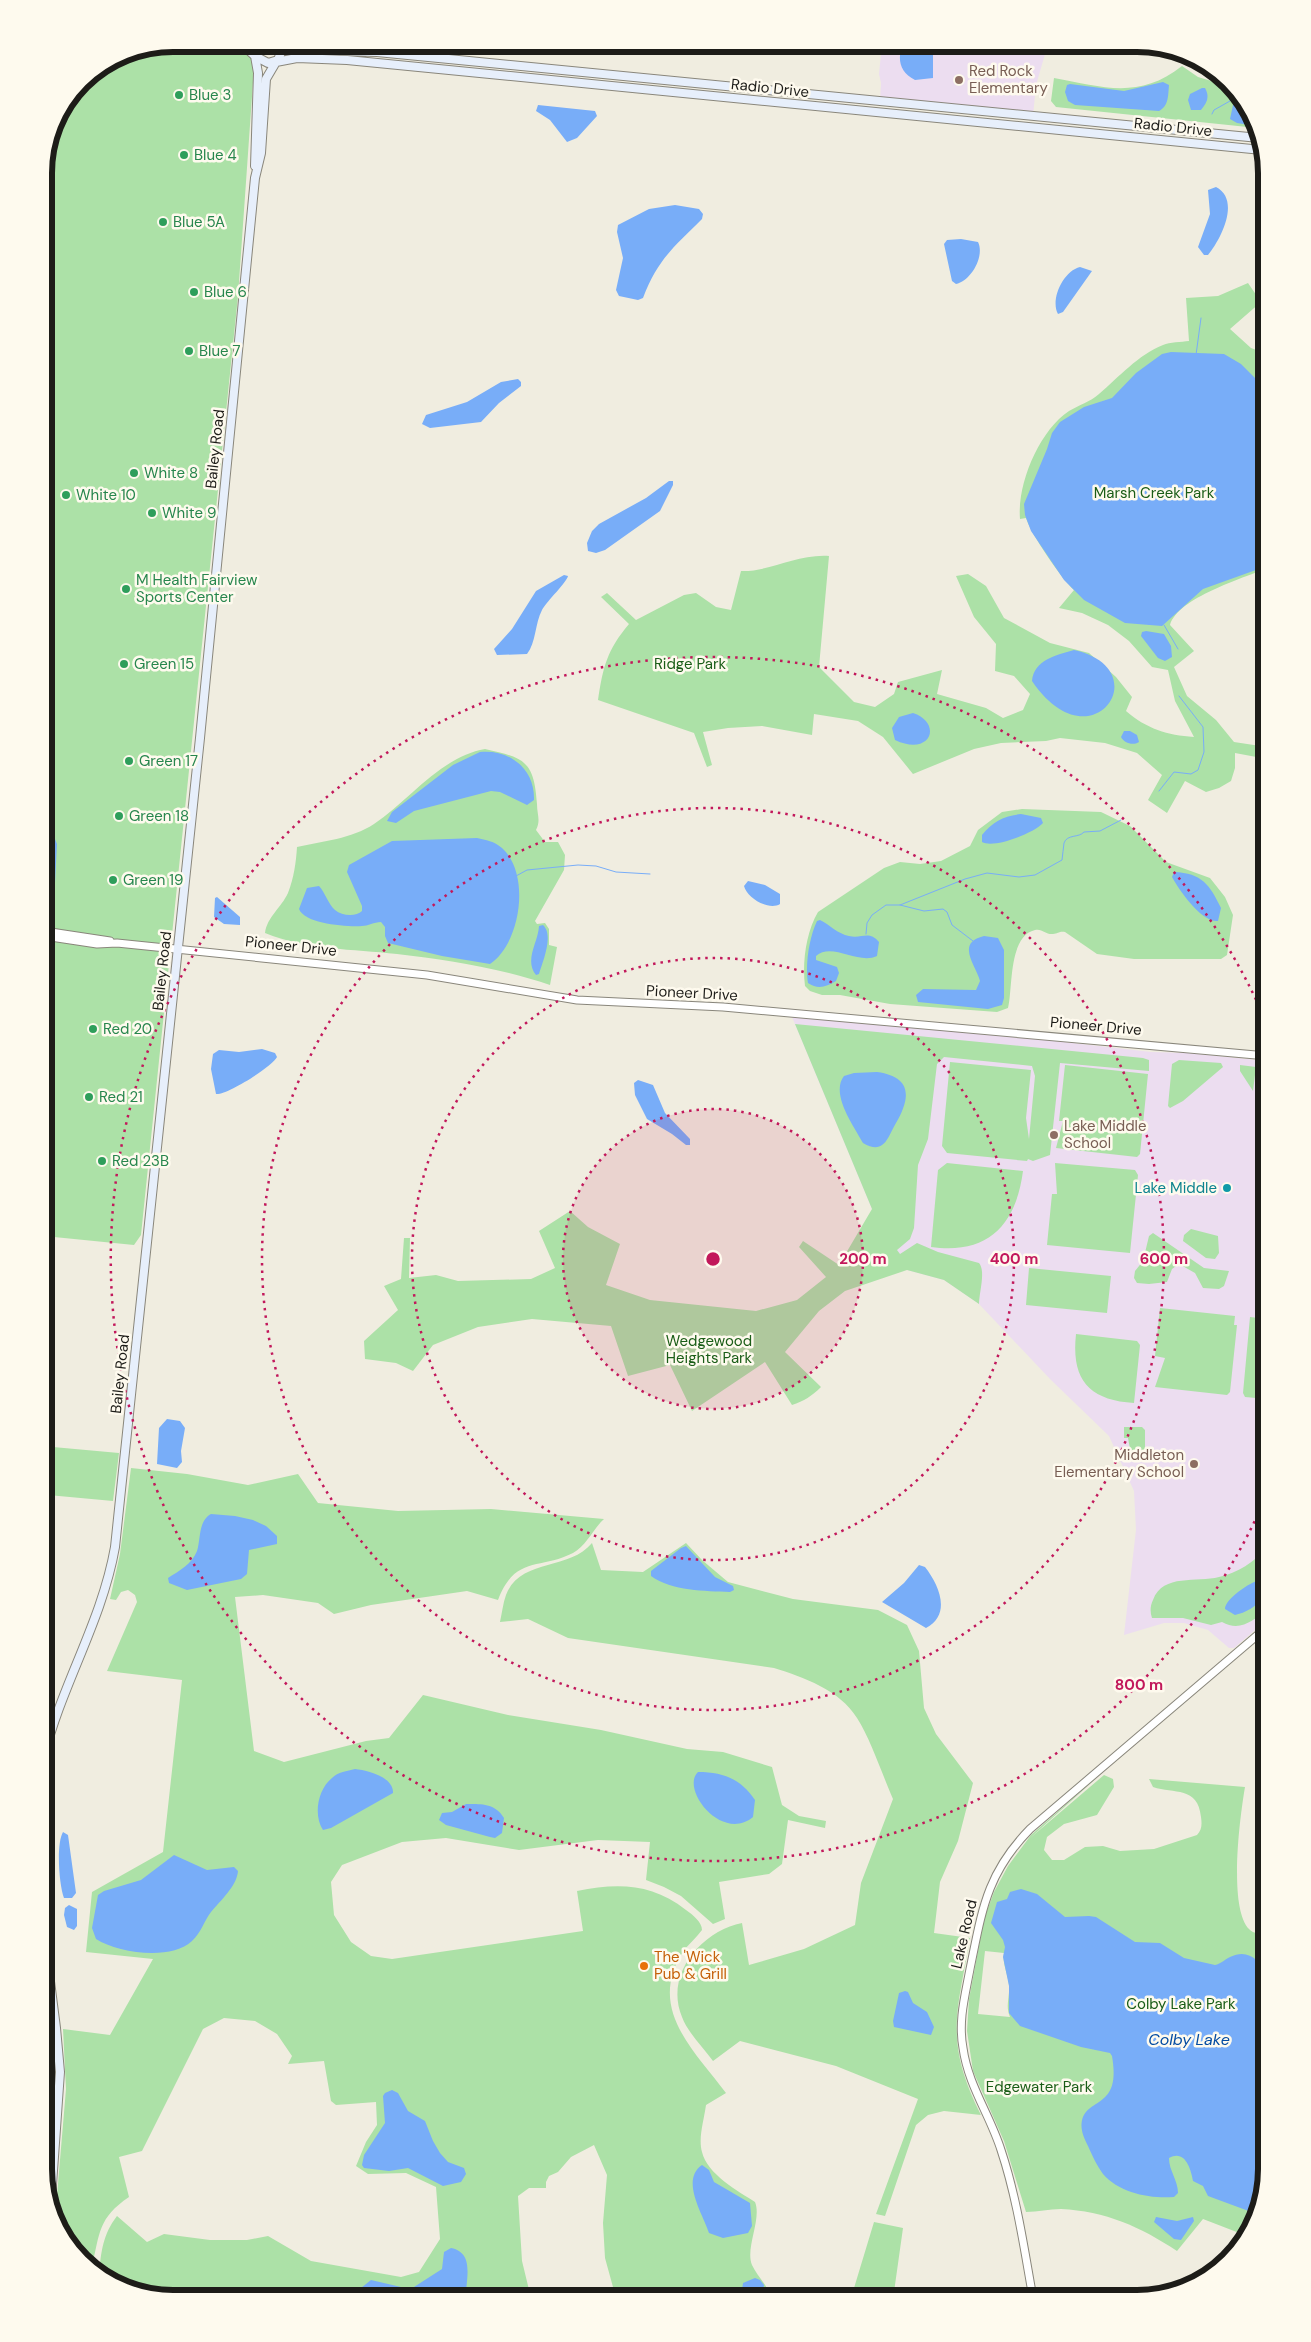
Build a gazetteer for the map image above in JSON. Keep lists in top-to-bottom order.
{
  "streets": {
    "main road": ["Radio Drive", "Bailey Road"],
    "street": ["Pioneer Drive", "Lake Road"]
  },
  "crossings": [
    ["Radio Drive", "Bailey Road"],
    ["Bailey Road", "Pioneer Drive"]
  ],
  "water": ["Colby Lake"],
  "parks": [
    "Marsh Creek Park",
    "Ridge Park",
    "Wedgewood Heights Park",
    "Colby Lake Park",
    "Edgewater Park"
  ],
  "places": [
    "Red Rock Elementary",
    "Blue 3",
    "Blue 4",
    "Blue 5A",
    "Blue 6",
    "Blue 7",
    "White 8",
    "White 10",
    "White 9",
    "M Health Fairview Sports Center",
    "Green 15",
    "Green 17",
    "Green 18",
    "Green 19",
    "Red 20",
    "Red 21",
    "Lake Middle School",
    "Red 23B",
    "Lake Middle",
    "Middleton Elementary School",
    "The 'Wick Pub & Grill"
  ],
  "rings": [
    "200 m",
    "400 m",
    "600 m",
    "800 m"
  ]
}
